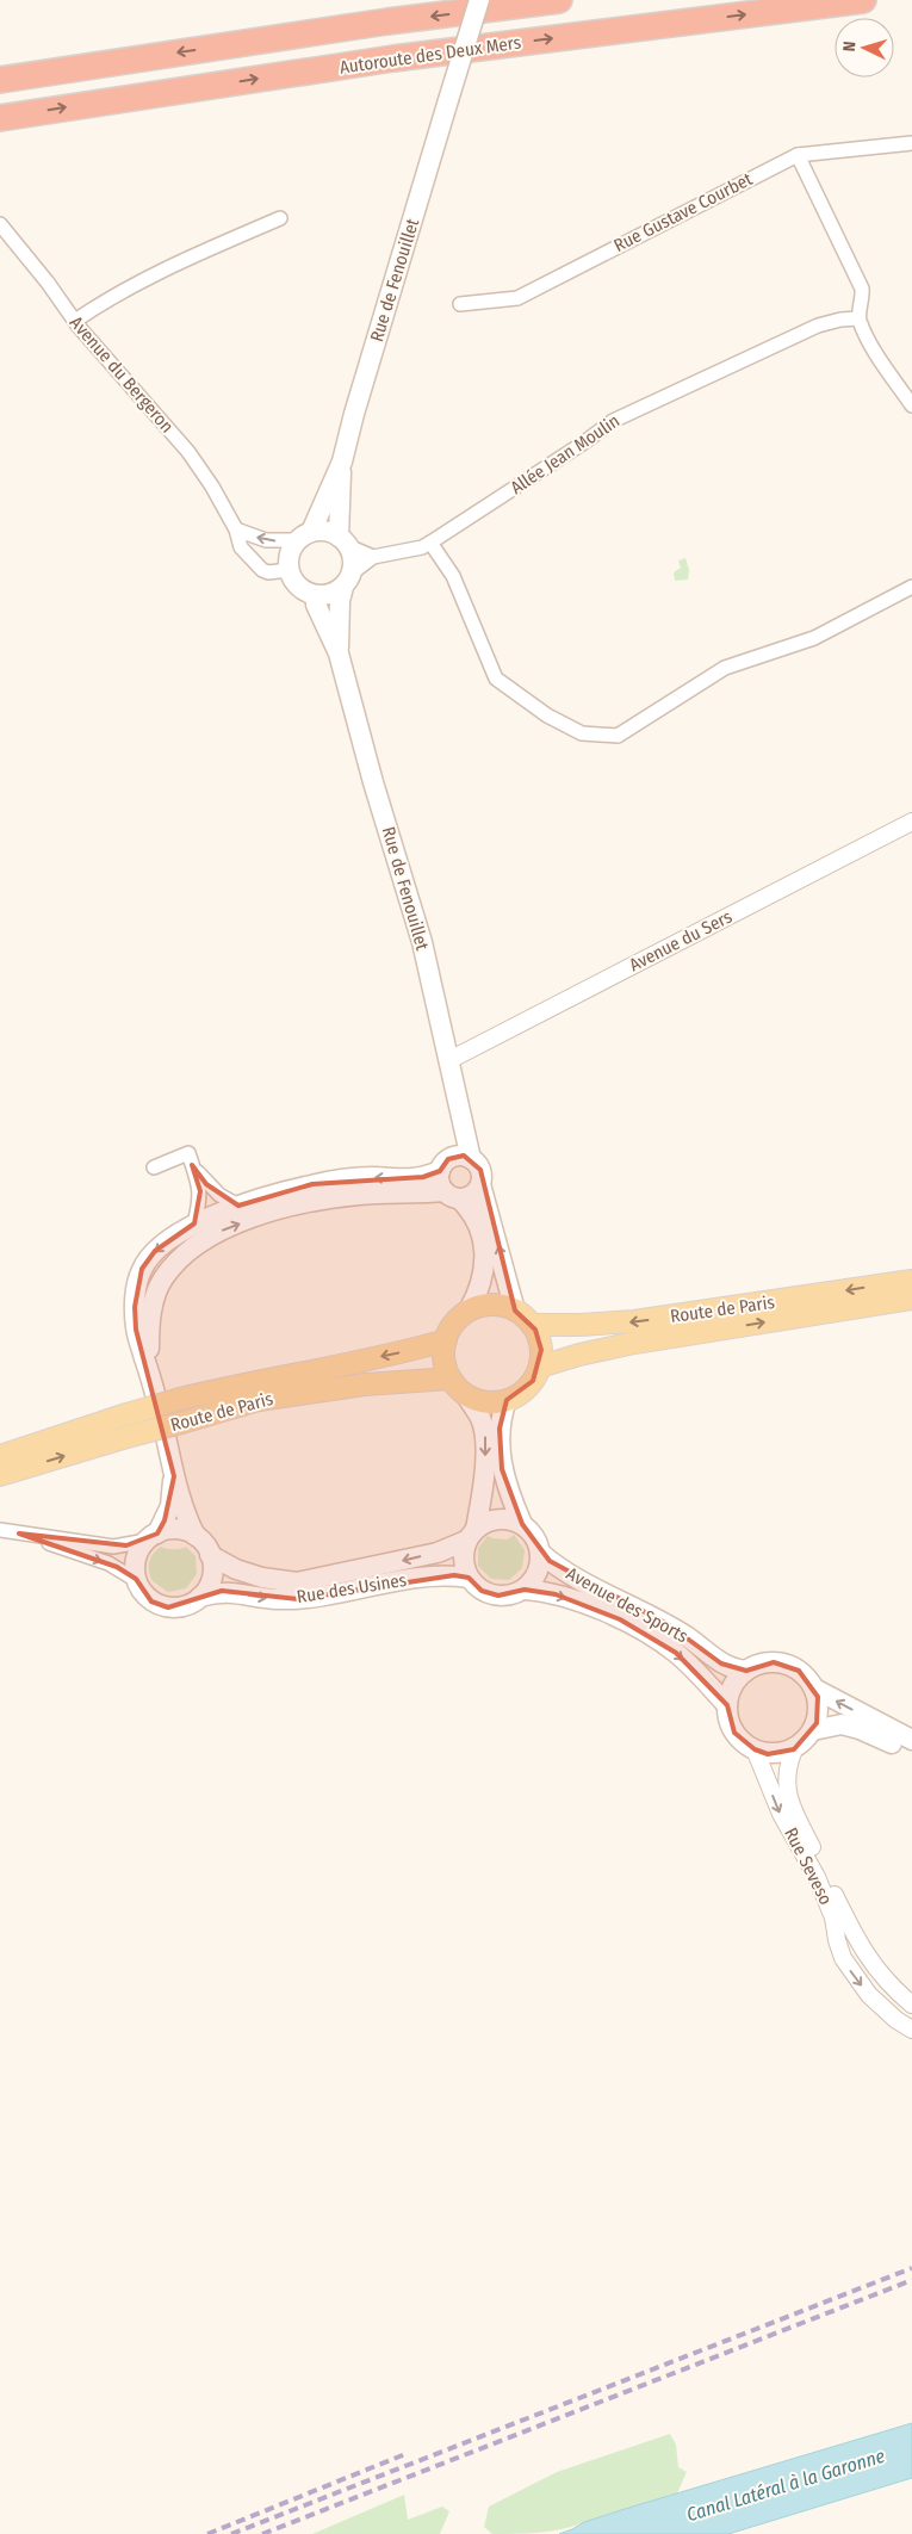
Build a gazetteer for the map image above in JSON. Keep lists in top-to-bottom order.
{
  "streets": {
    "highway": ["Autoroute des Deux Mers"],
    "main road": [
      "Rue de Fenouillet",
      "Route de Paris",
      "Rue des Usines",
      "Avenue des Sports"
    ],
    "street": [
      "Rue Gustave Courbet",
      "Avenue du Bergeron",
      "Allée Jean Moulin",
      "Avenue du Sers",
      "Rue Seveso"
    ]
  },
  "crossings": [
    ["Rue de Fenouillet", "Avenue du Bergeron"],
    ["Rue de Fenouillet", "Allée Jean Moulin"],
    ["Rue de Fenouillet", "Avenue du Sers"],
    ["Avenue du Bergeron", "Allée Jean Moulin"],
    ["Rue des Usines", "Avenue des Sports"],
    ["Avenue des Sports", "Rue Seveso"]
  ],
  "water": ["Canal Latéral à la Garonne"],
  "north": "left"
}
